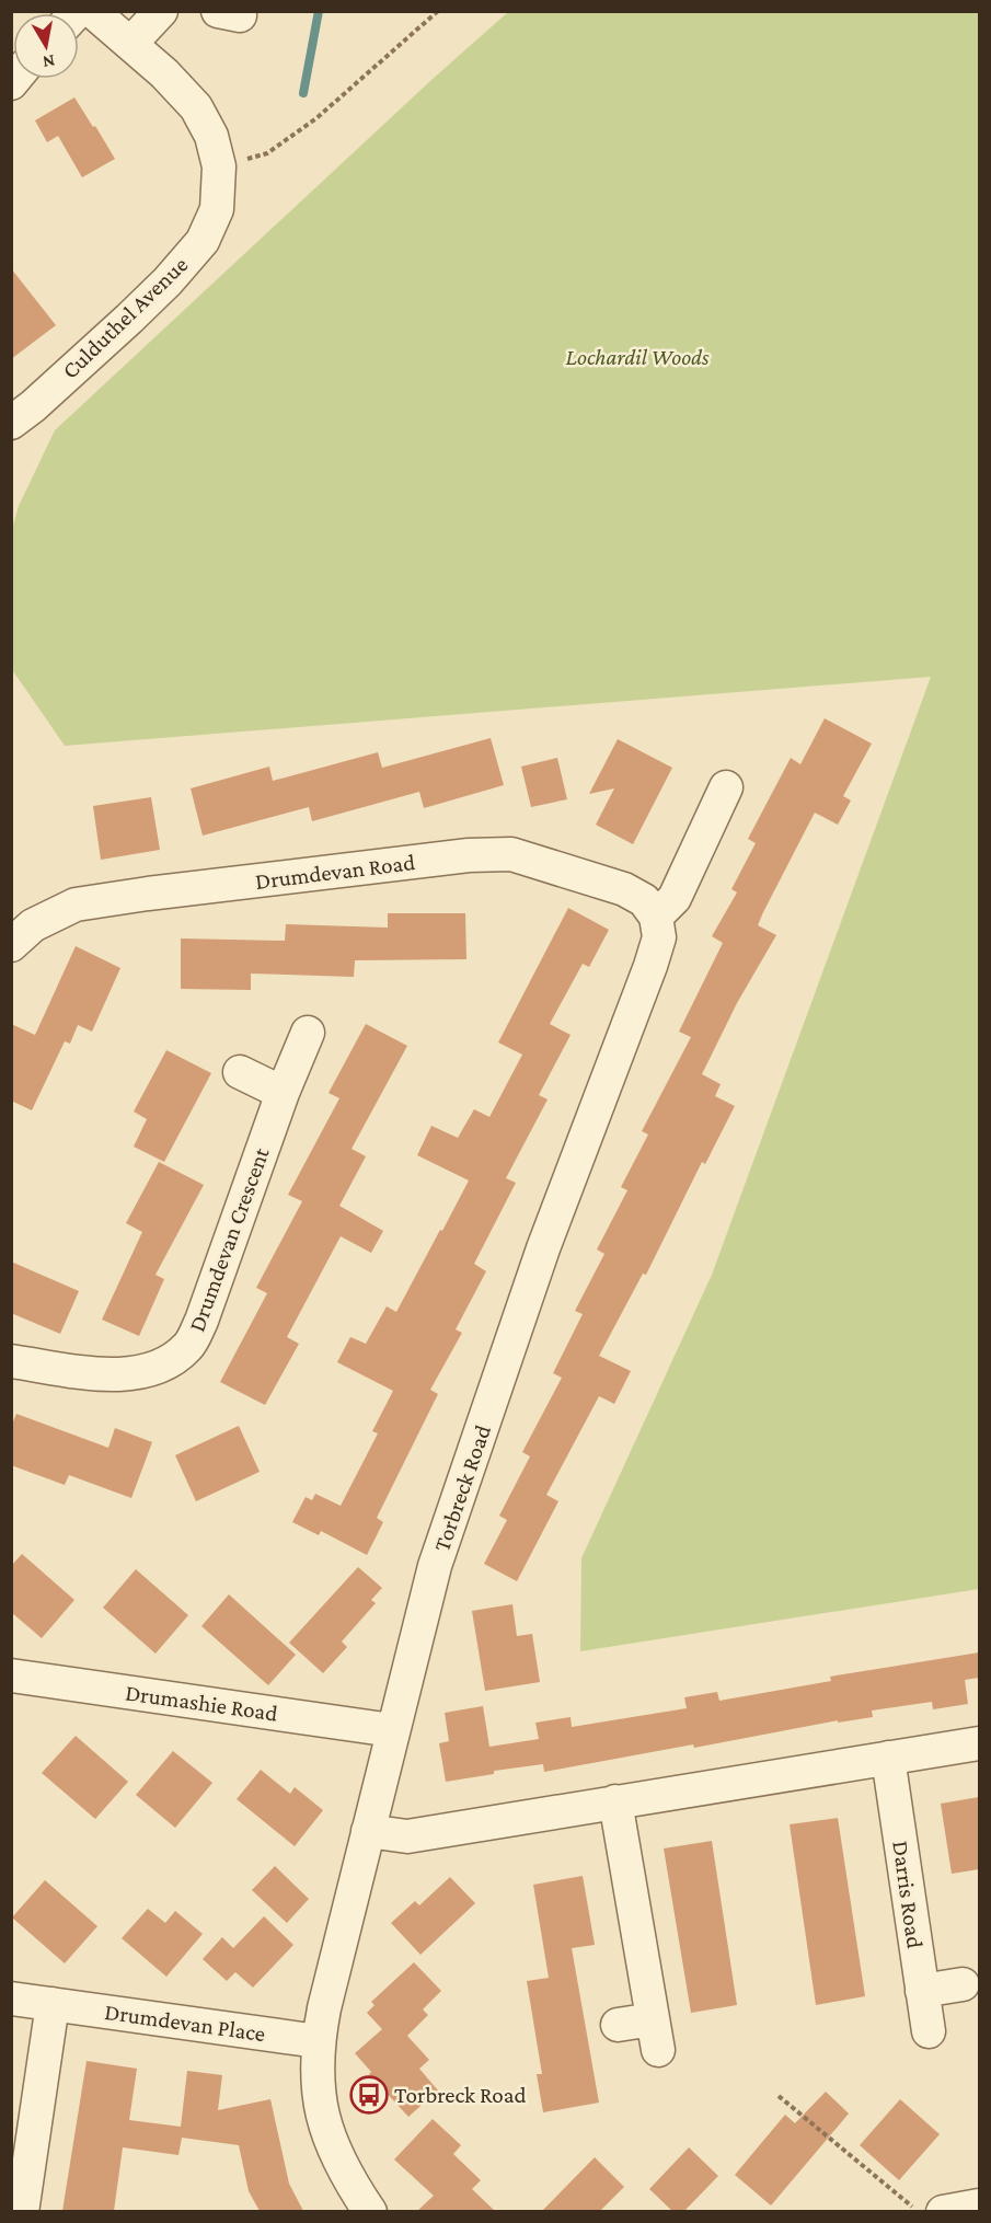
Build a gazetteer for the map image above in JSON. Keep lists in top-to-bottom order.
{
  "streets": {
    "street": [
      "Culduthel Avenue",
      "Drumdevan Road",
      "Drumdevan Crescent",
      "Torbreck Road",
      "Drumashie Road",
      "Darris Road",
      "Drumdevan Place"
    ]
  },
  "crossings": [
    ["Drumdevan Road", "Torbreck Road"],
    ["Torbreck Road", "Drumashie Road"],
    ["Torbreck Road", "Drumdevan Place"]
  ],
  "parks": ["Lochardil Woods"],
  "places": {
    "bus stop": ["Torbreck Road"]
  },
  "north": "bottom"
}
